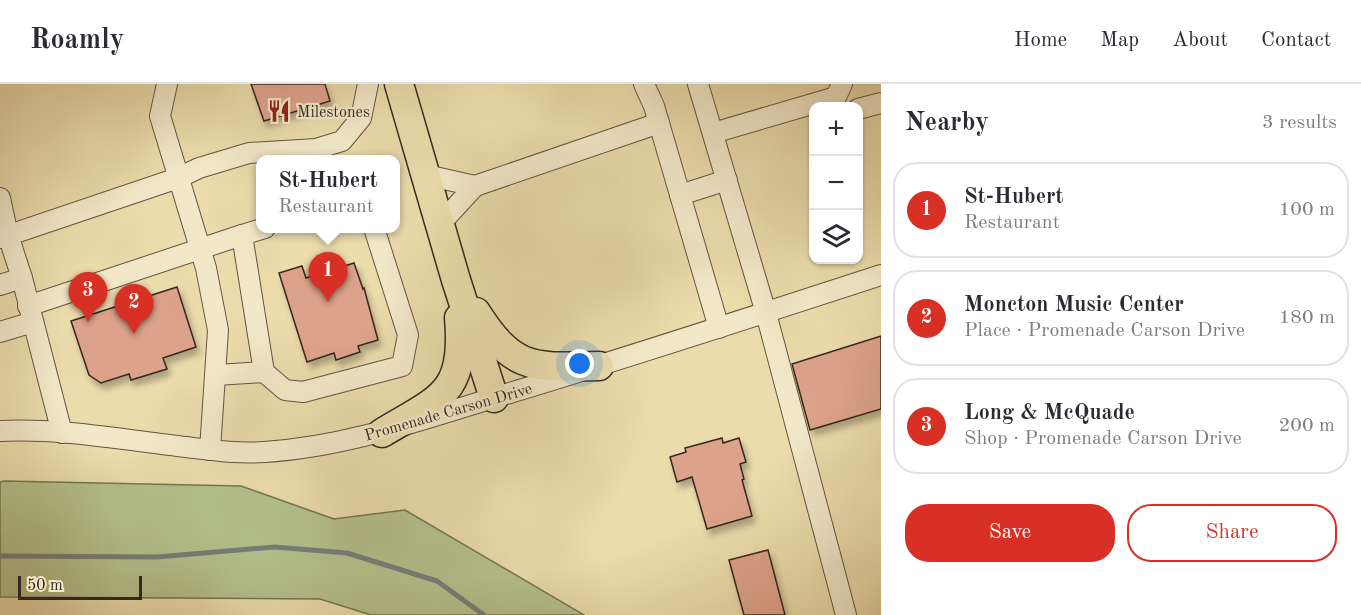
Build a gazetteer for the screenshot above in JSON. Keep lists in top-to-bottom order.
{
  "streets": {
    "street": ["Promenade Carson Drive"]
  },
  "places": {
    "restaurant": ["Milestones"]
  },
  "scale_bar": "50 m",
  "page": {
    "header": "Roamly",
    "nav": [
      "Home",
      "Map",
      "About",
      "Contact"
    ],
    "heading": ["Nearby", "3 results"],
    "map_buttons": ["+", "−"],
    "popup": ["St-Hubert", "Restaurant"],
    "list": [
      {
        "mark": "1",
        "name": "St-Hubert",
        "note": "Restaurant",
        "value": "100 m"
      },
      {
        "mark": "2",
        "name": "Moncton Music Center",
        "note": "Place · Promenade Carson Drive",
        "value": "180 m"
      },
      {
        "mark": "3",
        "name": "Long & McQuade",
        "note": "Shop · Promenade Carson Drive",
        "value": "200 m"
      }
    ],
    "pins": ["1", "3", "2"],
    "buttons": ["Save", "Share"],
    "scale": "50 m"
  }
}
